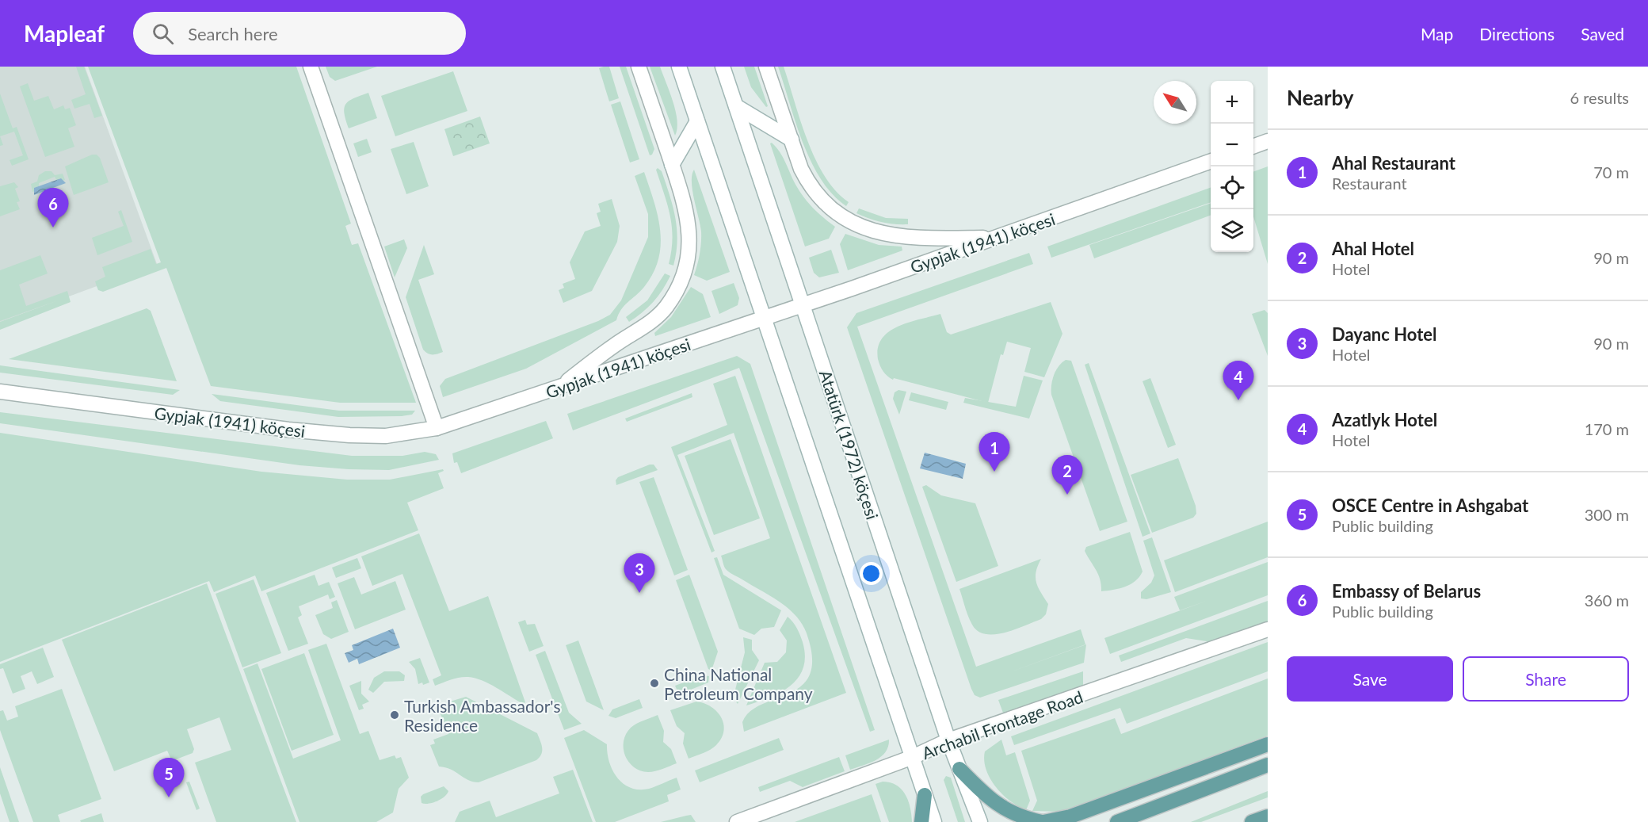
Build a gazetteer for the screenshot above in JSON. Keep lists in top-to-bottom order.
{
  "streets": {
    "street": ["Gypjak (1941) köçesi", "Atatürk (1972) köçesi", "Archabil Frontage Road"]
  },
  "crossings": [
    ["Gypjak (1941) köçesi", "Atatürk (1972) köçesi"],
    ["Atatürk (1972) köçesi", "Archabil Frontage Road"]
  ],
  "places": ["China National Petroleum Company", "Turkish Ambassador's Residence"],
  "north": "top left",
  "page": {
    "header": "Mapleaf",
    "search": "Search here",
    "nav": ["Map", "Directions", "Saved"],
    "heading": ["Nearby", "6 results"],
    "map_buttons": ["+", "−"],
    "list": [
      {
        "mark": "1",
        "name": "Ahal Restaurant",
        "note": "Restaurant",
        "value": "70 m"
      },
      {
        "mark": "2",
        "name": "Ahal Hotel",
        "note": "Hotel",
        "value": "90 m"
      },
      {
        "mark": "3",
        "name": "Dayanc Hotel",
        "note": "Hotel",
        "value": "90 m"
      },
      {
        "mark": "4",
        "name": "Azatlyk Hotel",
        "note": "Hotel",
        "value": "170 m"
      },
      {
        "mark": "5",
        "name": "OSCE Centre in Ashgabat",
        "note": "Public building",
        "value": "300 m"
      },
      {
        "mark": "6",
        "name": "Embassy of Belarus",
        "note": "Public building",
        "value": "360 m"
      }
    ],
    "pins": [
      "6",
      "4",
      "1",
      "2",
      "3",
      "5"
    ],
    "buttons": ["Save", "Share"]
  }
}
